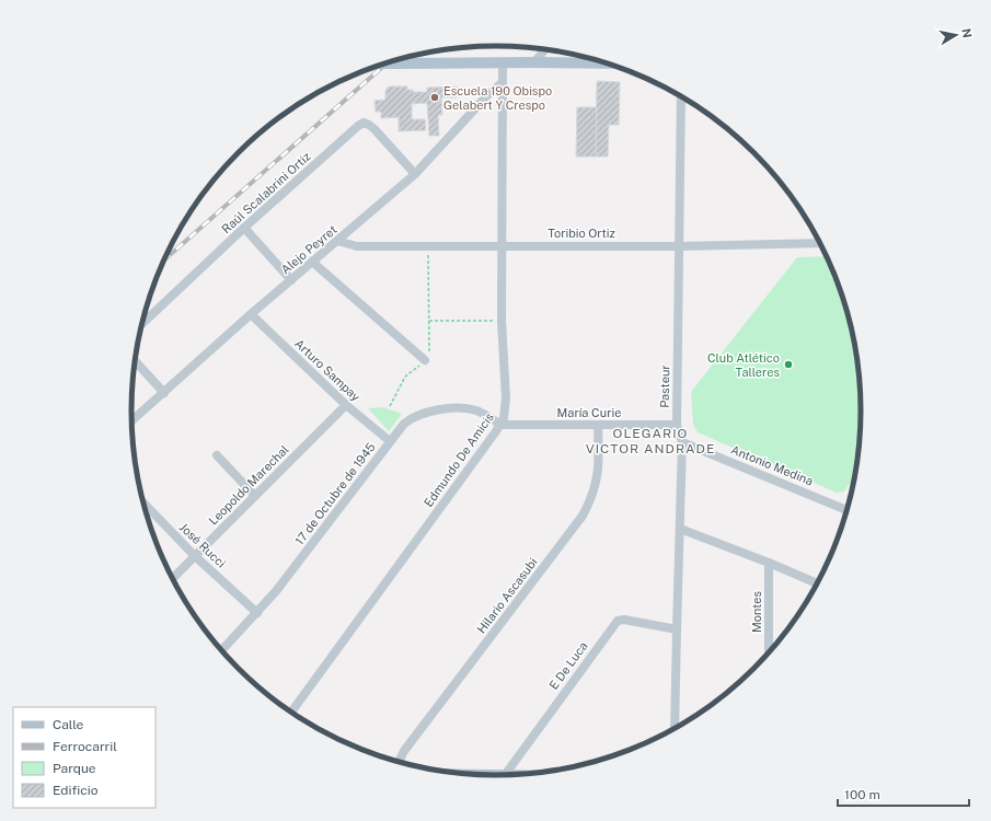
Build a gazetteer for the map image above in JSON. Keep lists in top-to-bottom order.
{
  "streets": {
    "street": [
      "Raúl Scalabrini Ortiz",
      "Toribio Ortiz",
      "Alejo Peyret",
      "Arturo Sampay",
      "Pasteur",
      "María Curie",
      "Edmundo De Amicis",
      "Antonio Medina",
      "Leopoldo Marechal",
      "17 de Octubre de 1945",
      "José Rucci",
      "Hilario Ascasubi",
      "Montes",
      "E De Luca"
    ]
  },
  "crossings": [
    ["Raúl Scalabrini Ortiz", "Alejo Peyret"],
    ["Toribio Ortiz", "Alejo Peyret"],
    ["Toribio Ortiz", "Pasteur"],
    ["Toribio Ortiz", "Edmundo De Amicis"],
    ["Alejo Peyret", "Arturo Sampay"],
    ["Alejo Peyret", "Edmundo De Amicis"],
    ["Arturo Sampay", "Leopoldo Marechal"],
    ["Arturo Sampay", "17 de Octubre de 1945"],
    ["Pasteur", "María Curie"],
    ["Pasteur", "Antonio Medina"],
    ["Pasteur", "E De Luca"],
    ["María Curie", "Edmundo De Amicis"],
    ["María Curie", "17 de Octubre de 1945"],
    ["María Curie", "Hilario Ascasubi"],
    ["Edmundo De Amicis", "17 de Octubre de 1945"],
    ["Leopoldo Marechal", "José Rucci"],
    ["17 de Octubre de 1945", "José Rucci"]
  ],
  "districts": ["OLEGARIO VICTOR ANDRADE"],
  "places": ["Escuela 190 Obispo Gelabert Y Crespo", "Club Atlético Talleres"],
  "legend": [
    "Calle",
    "Ferrocarril",
    "Parque",
    "Edificio"
  ],
  "scale_bar": "100 m",
  "north": "right"
}
